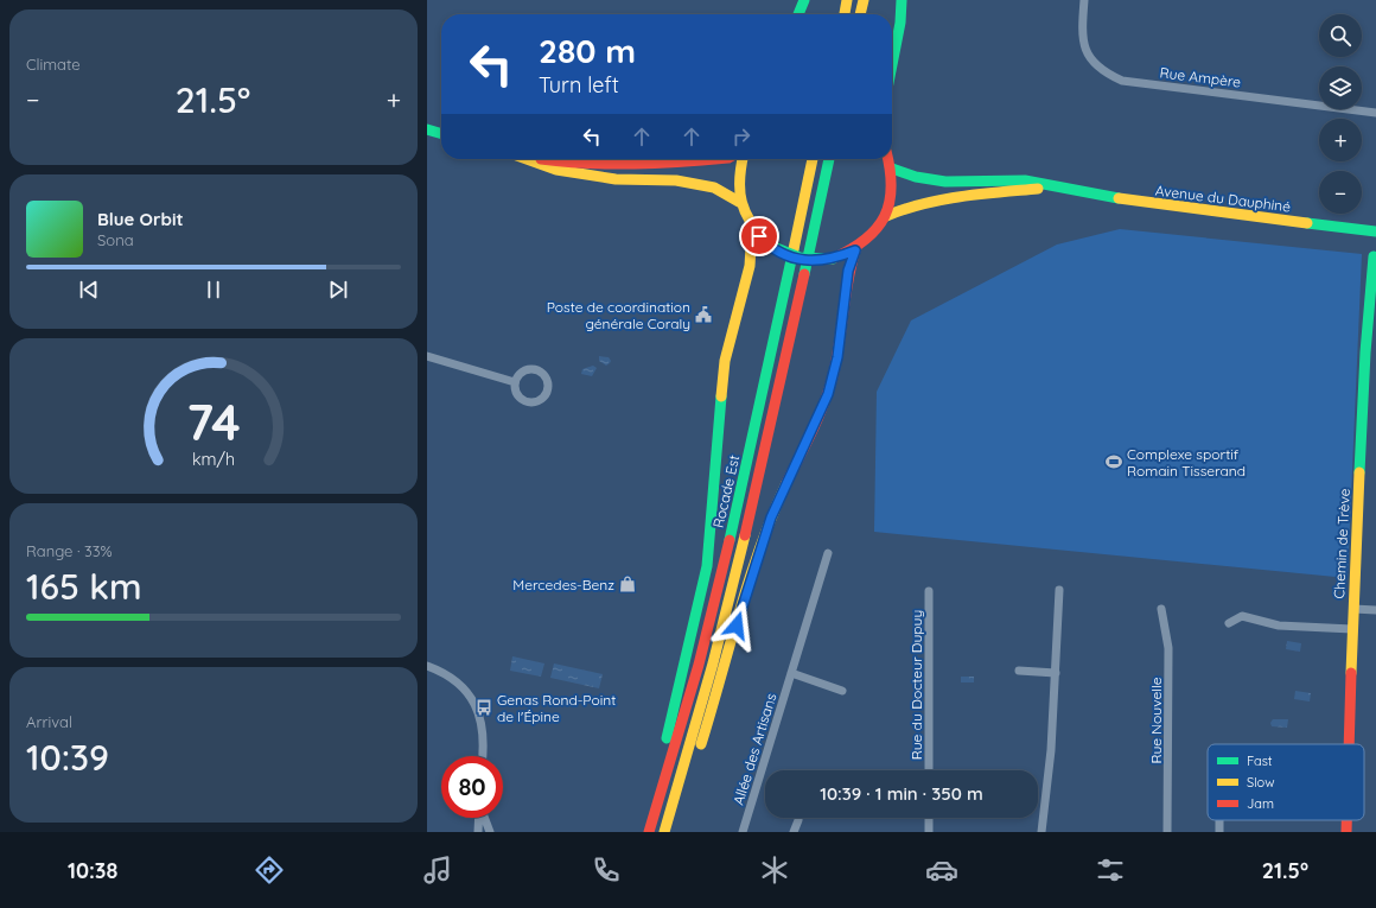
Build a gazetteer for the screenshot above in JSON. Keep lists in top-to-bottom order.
{
  "streets": {
    "main road": ["Avenue du Dauphiné", "Rocade Est", "Chemin de Trève"],
    "street": [
      "Rue Ampère",
      "Rue du Docteur Dupuy",
      "Rue Nouvelle",
      "Allée des Artisans"
    ]
  },
  "places": {
    "public building": ["Poste de coordination générale Coraly"],
    "sports": ["Complexe sportif Romain Tisserand"],
    "shop": ["Mercedes-Benz"],
    "bus stop": ["Genas Rond-Point de l'Épine"]
  },
  "legend": ["Fast", "Slow", "Jam"],
  "page": {
    "tile": [
      "Climate",
      ["Range · 33%", "165 km"],
      ["Arrival", "10:39"]
    ],
    "map_buttons": ["+", "−"],
    "turn": ["280 m", "Turn left"],
    "heat": ["−", "21.5°", "+"],
    "song": ["Blue Orbit", "Sona"],
    "limit": "80",
    "trip": "10:39 · 1 min · 350 m",
    "tabs": ["10:38", "21.5°"],
    "gauge": ["74", "km/h"]
  }
}
